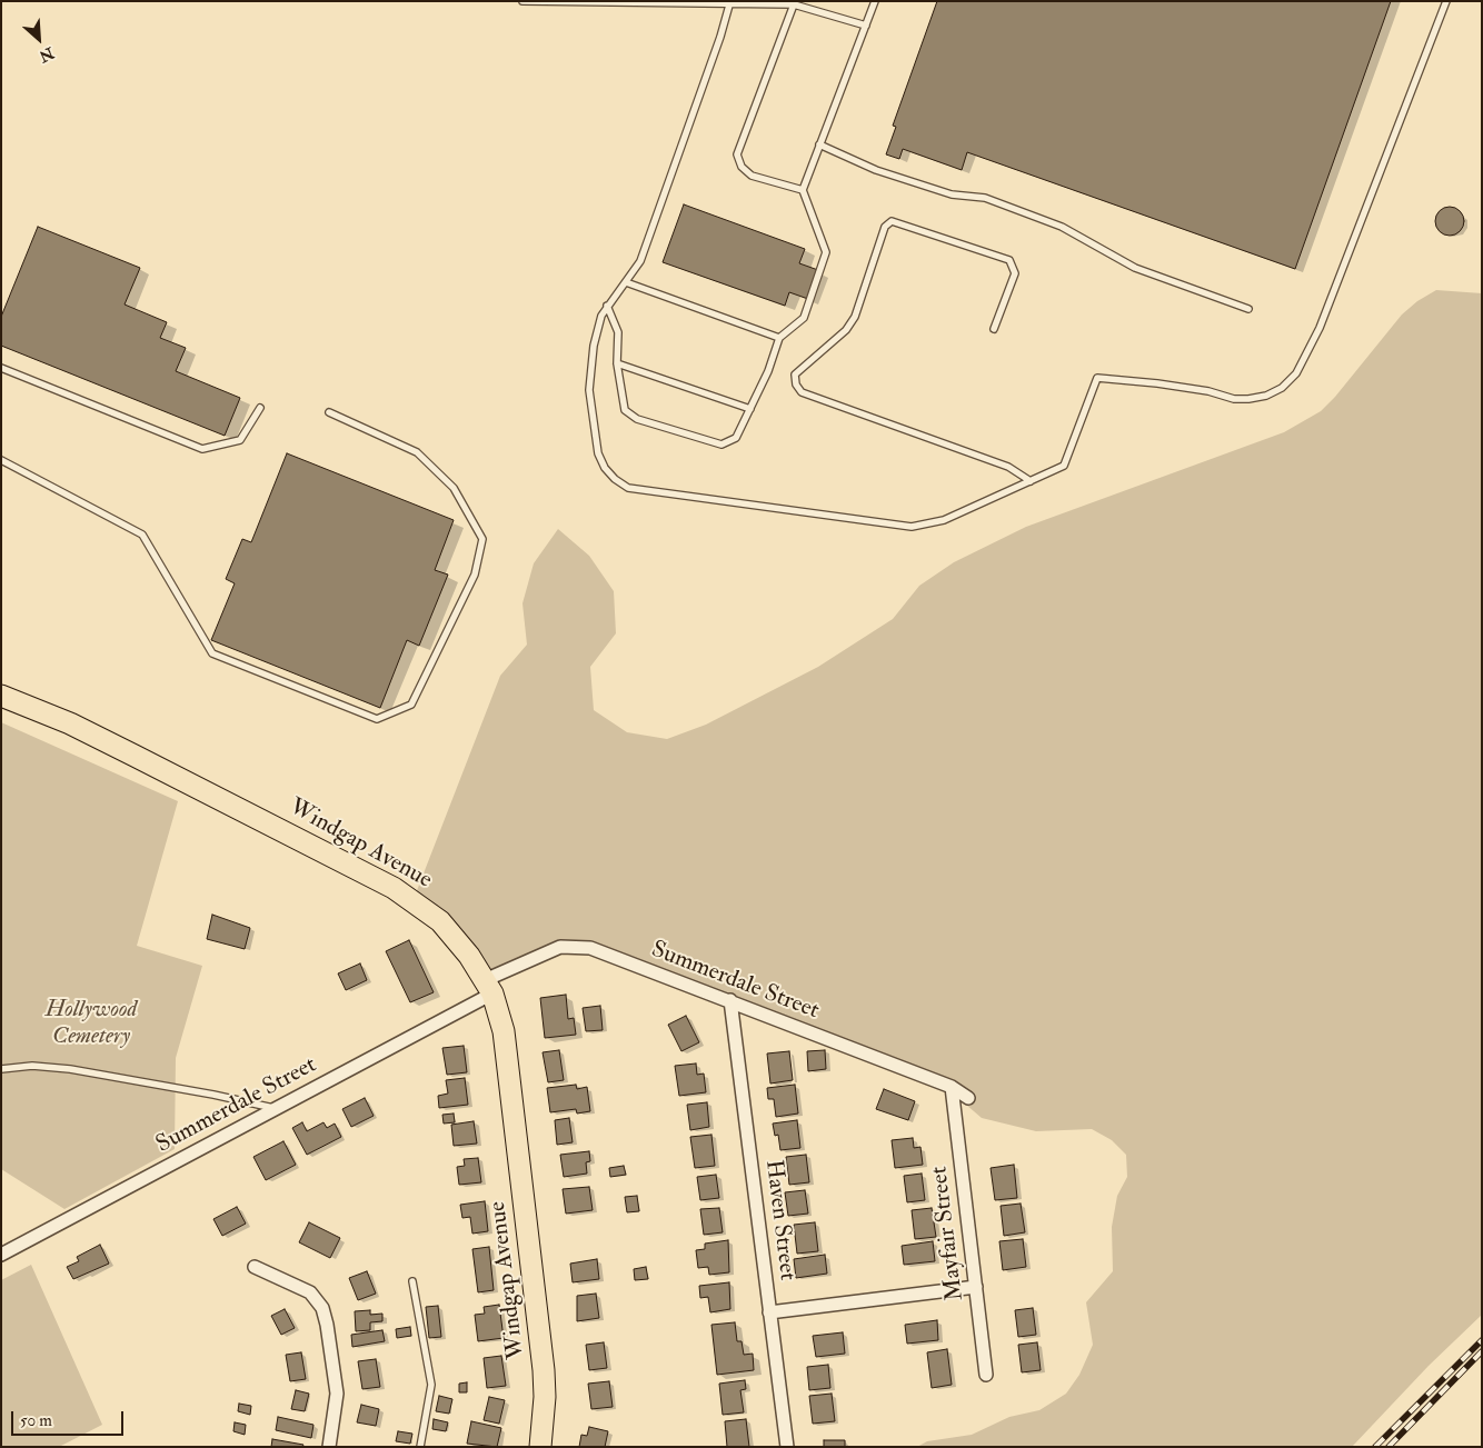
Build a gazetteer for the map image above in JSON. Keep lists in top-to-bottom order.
{
  "streets": {
    "main road": ["Windgap Avenue"],
    "street": ["Summerdale Street", "Haven Street", "Mayfair Street"]
  },
  "crossings": [
    ["Windgap Avenue", "Summerdale Street"],
    ["Summerdale Street", "Haven Street"],
    ["Summerdale Street", "Mayfair Street"]
  ],
  "parks": ["Hollywood Cemetery"],
  "scale_bar": "50 m",
  "north": "bottom right"
}
